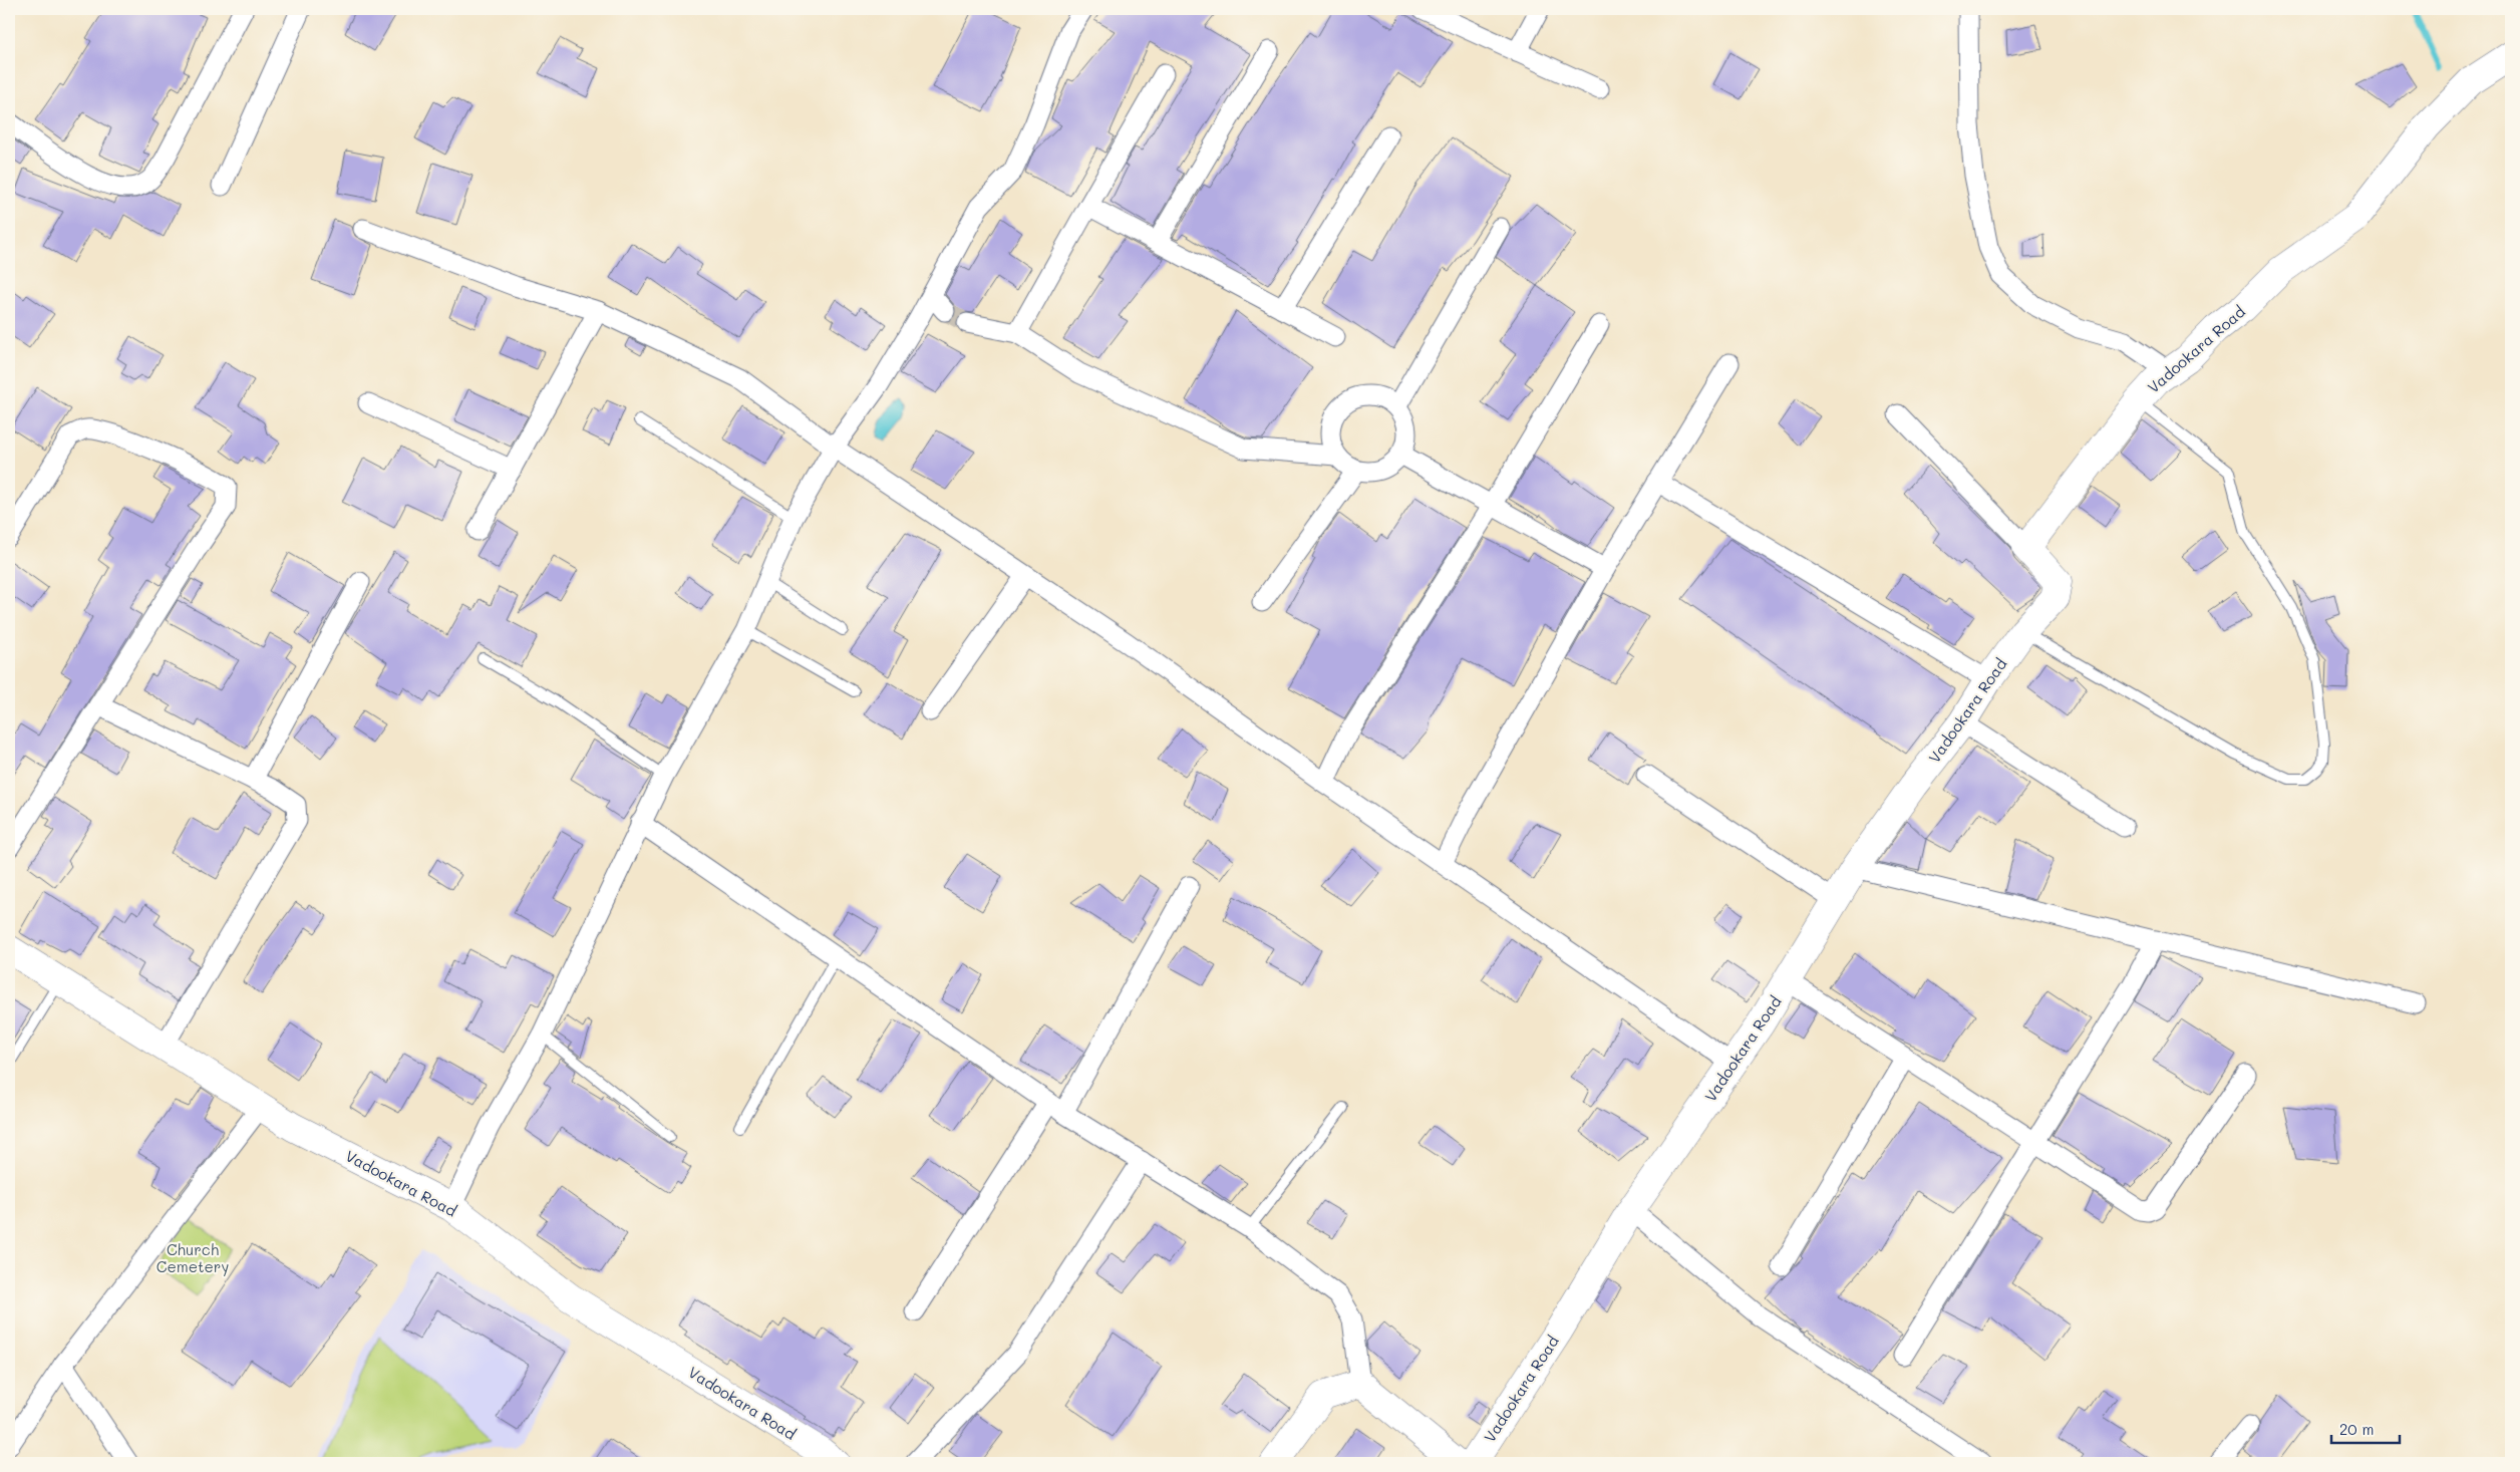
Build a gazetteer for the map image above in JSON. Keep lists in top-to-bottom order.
{
  "streets": {
    "main road": ["Vadookara Road"]
  },
  "parks": ["Church Cemetery"],
  "scale_bar": "20 m"
}
